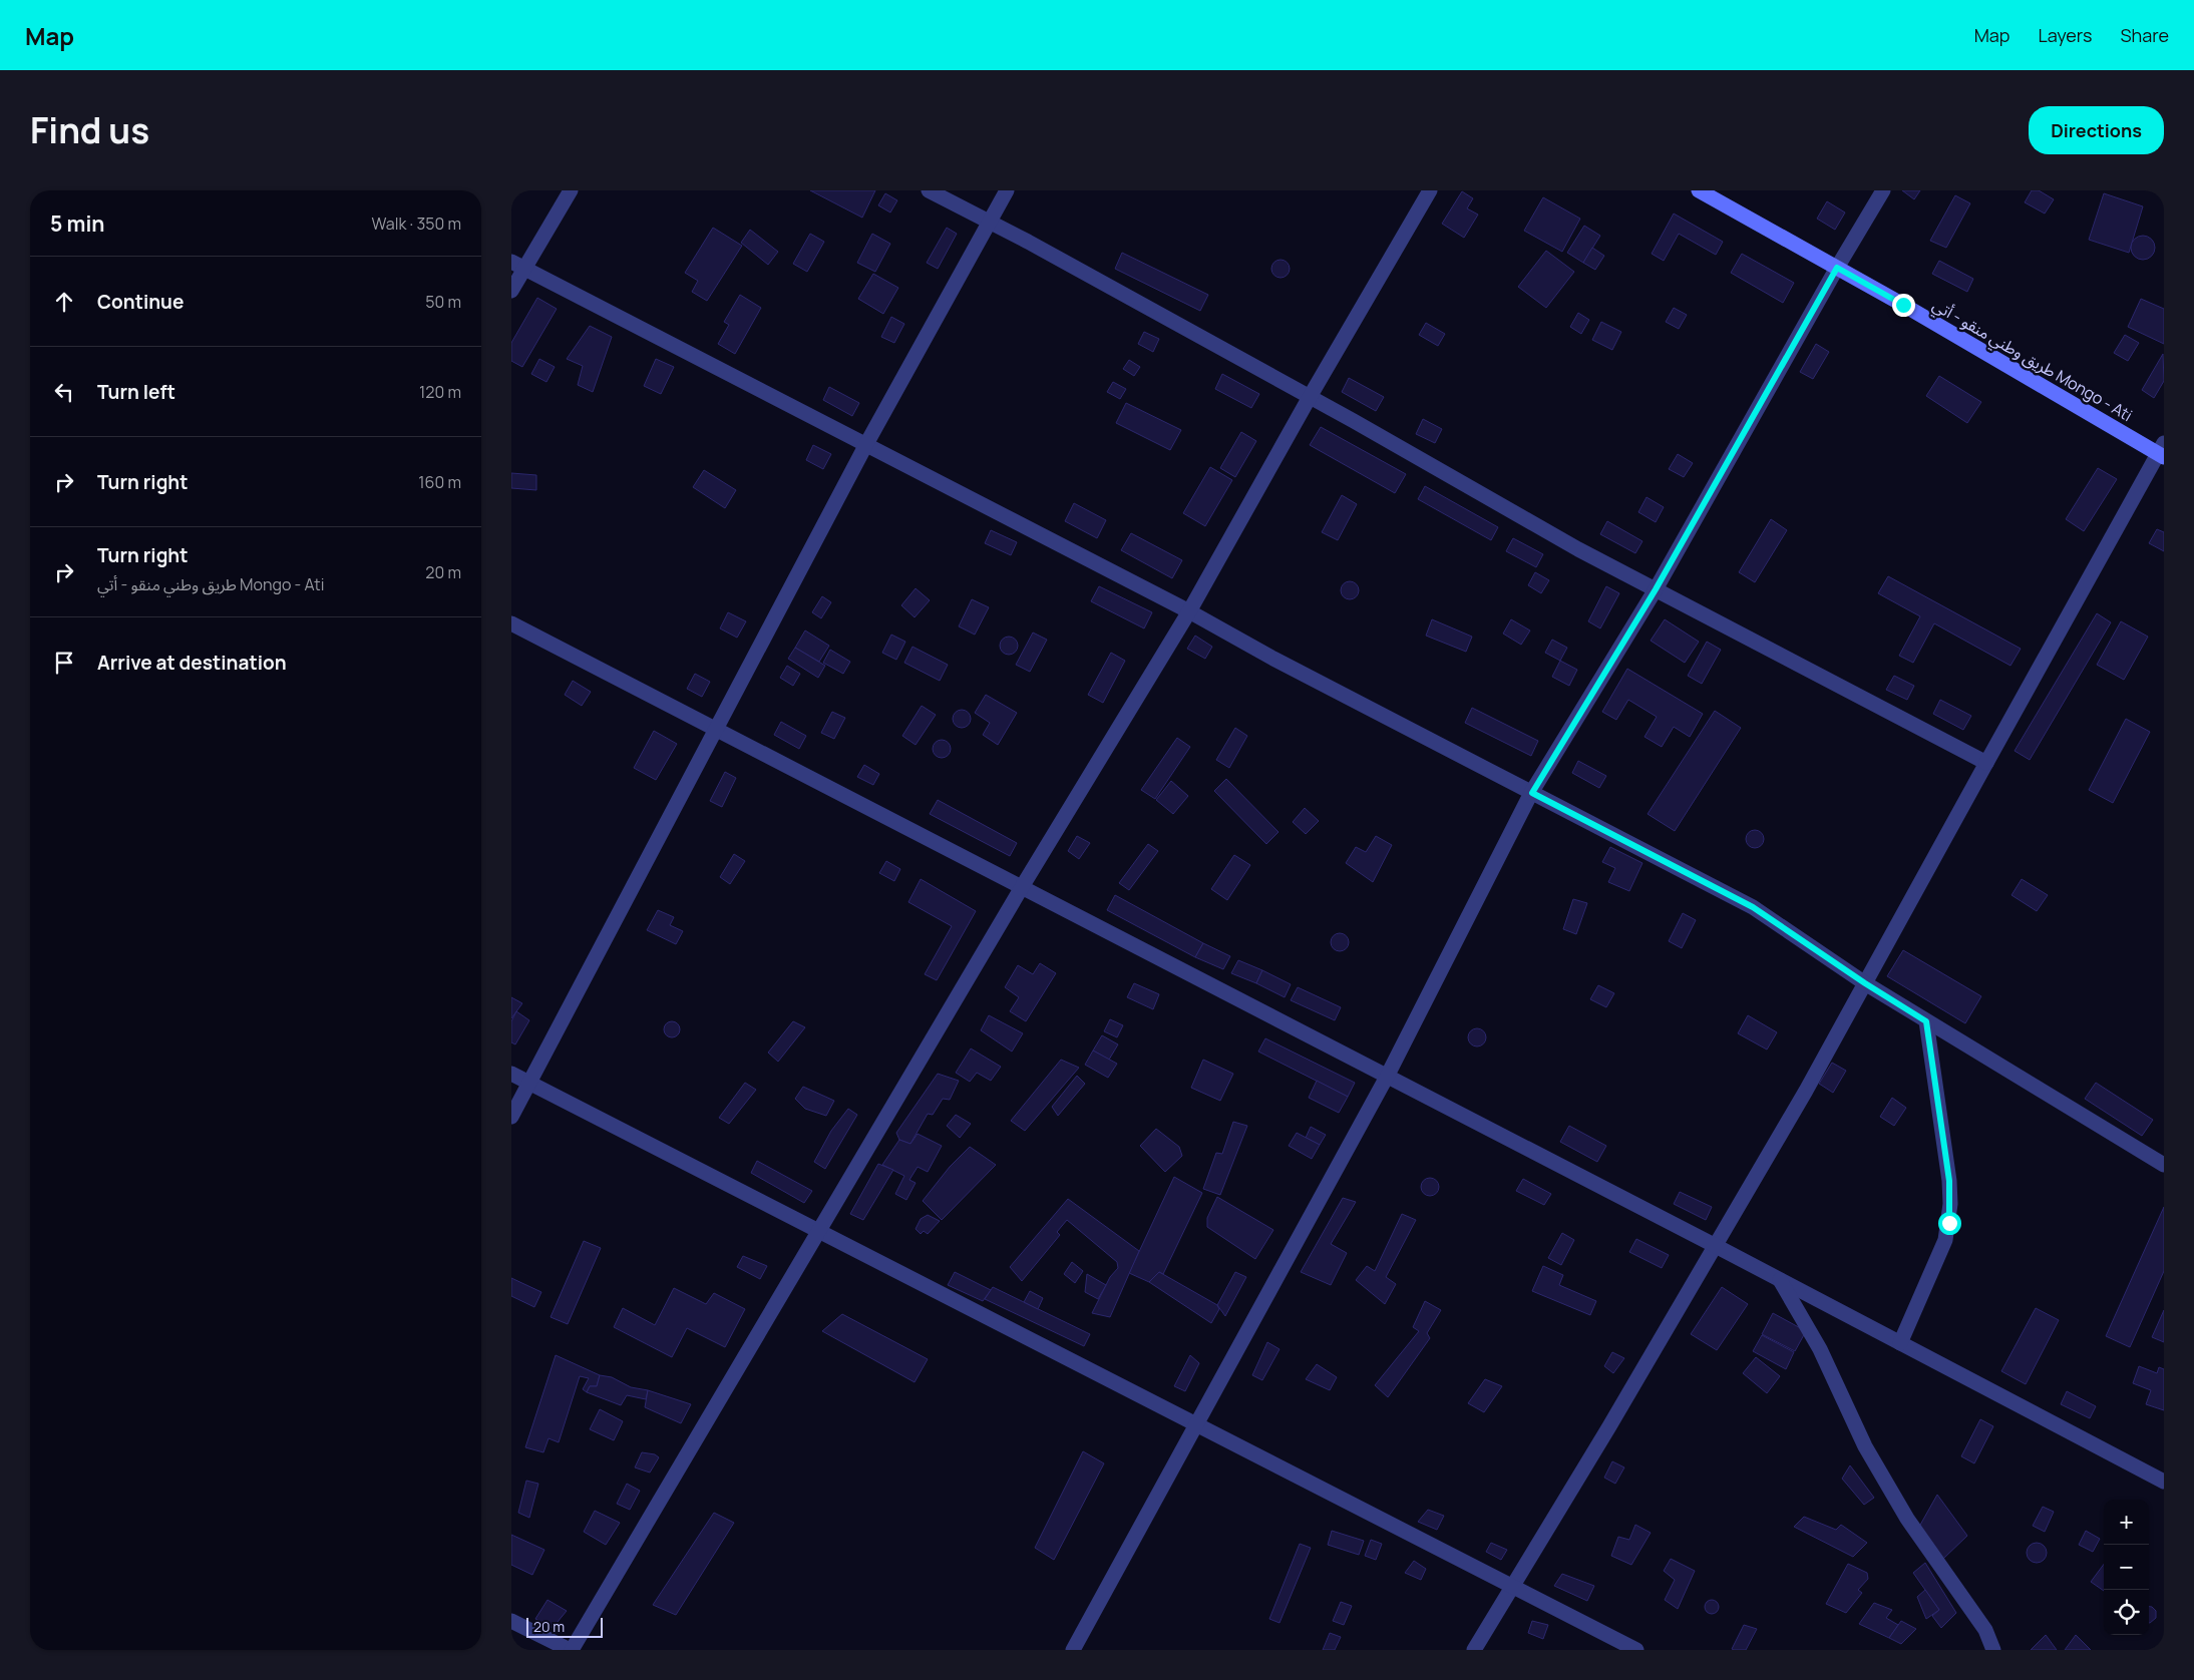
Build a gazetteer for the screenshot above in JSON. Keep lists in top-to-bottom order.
{
  "streets": {
    "main road": ["طريق وطني منقو - أتي Mongo - Ati"]
  },
  "scale_bar": "20 m",
  "page": {
    "header": "Map",
    "nav": ["Map", "Layers", "Share"],
    "title": "Find us",
    "buttons": "Directions",
    "heading": ["5 min", "Walk · 350 m"],
    "list": [
      ["Continue", "50 m"],
      ["Turn left", "120 m"],
      ["Turn right", "160 m"],
      ["Turn right", "طريق وطني منقو - أتي Mongo - Ati", "20 m"],
      "Arrive at destination"
    ],
    "map_buttons": ["+", "−"],
    "scale": "20 m"
  }
}
